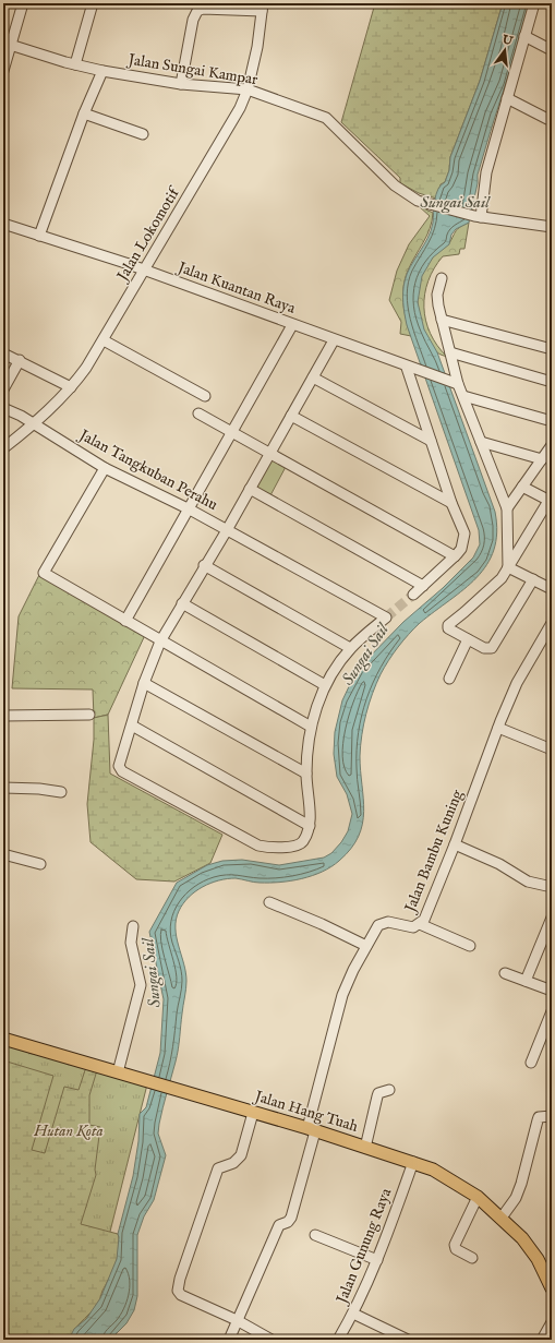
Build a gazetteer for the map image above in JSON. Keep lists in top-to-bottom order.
{
  "streets": {
    "main road": ["Jalan Hang Tuah"],
    "street": [
      "Jalan Sungai Kampar",
      "Jalan Lokomotif",
      "Jalan Kuantan Raya",
      "Jalan Tangkuban Perahu",
      "Jalan Bambu Kuning",
      "Jalan Gunung Raya"
    ]
  },
  "crossings": [
    ["Jalan Sungai Kampar", "Jalan Lokomotif"],
    ["Jalan Lokomotif", "Jalan Kuantan Raya"],
    ["Jalan Lokomotif", "Jalan Tangkuban Perahu"],
    ["Jalan Bambu Kuning", "Jalan Hang Tuah"],
    ["Jalan Hang Tuah", "Jalan Gunung Raya"]
  ],
  "water": ["Sungai Sail"],
  "parks": ["Hutan Kota"],
  "north": "top"
}
